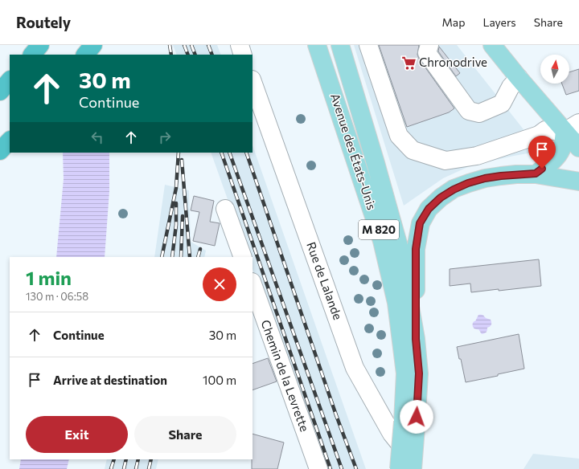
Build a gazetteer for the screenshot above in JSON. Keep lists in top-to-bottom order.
{
  "streets": {
    "main road": ["Avenue des États-Unis", "M 820"],
    "street": ["Rue de Lalande", "Chemin de la Levrette"]
  },
  "places": {
    "supermarket": ["Chronodrive"]
  },
  "north": "top",
  "page": {
    "header": "Routely",
    "nav": ["Map", "Layers", "Share"],
    "turn": ["30 m", "Continue"],
    "heading": ["1 min", "130 m · 06:58"],
    "list": [
      {
        "name": "Continue",
        "value": "30 m"
      },
      {
        "name": "Arrive at destination",
        "value": "100 m"
      }
    ],
    "buttons": ["Exit", "Share"]
  }
}
